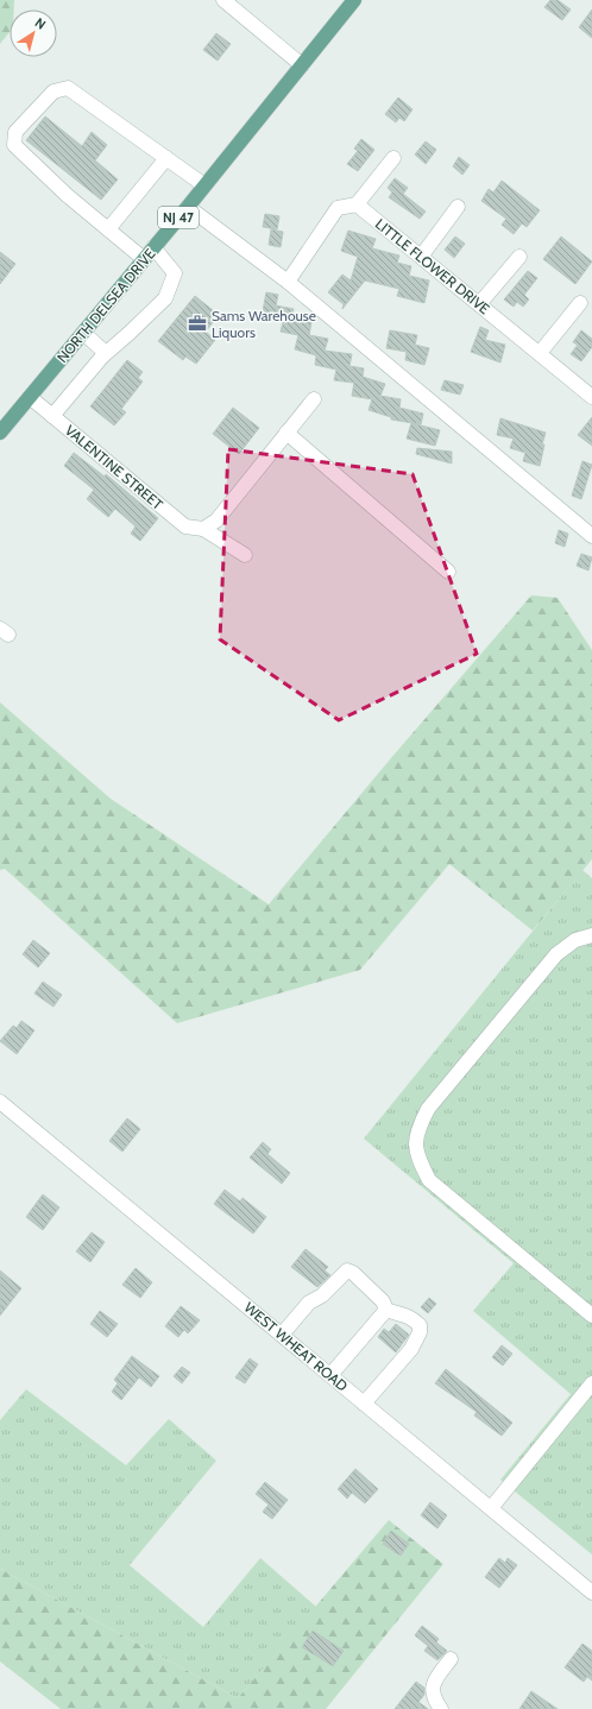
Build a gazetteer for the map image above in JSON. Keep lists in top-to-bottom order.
{
  "streets": {
    "main road": ["NJ 47", "NORTH DELSEA DRIVE"],
    "street": ["LITTLE FLOWER DRIVE", "VALENTINE STREET", "WEST WHEAT ROAD"]
  },
  "crossings": [
    ["NORTH DELSEA DRIVE", "VALENTINE STREET"]
  ],
  "places": {
    "office": ["Sams Warehouse Liquors"]
  },
  "north": "top right"
}
